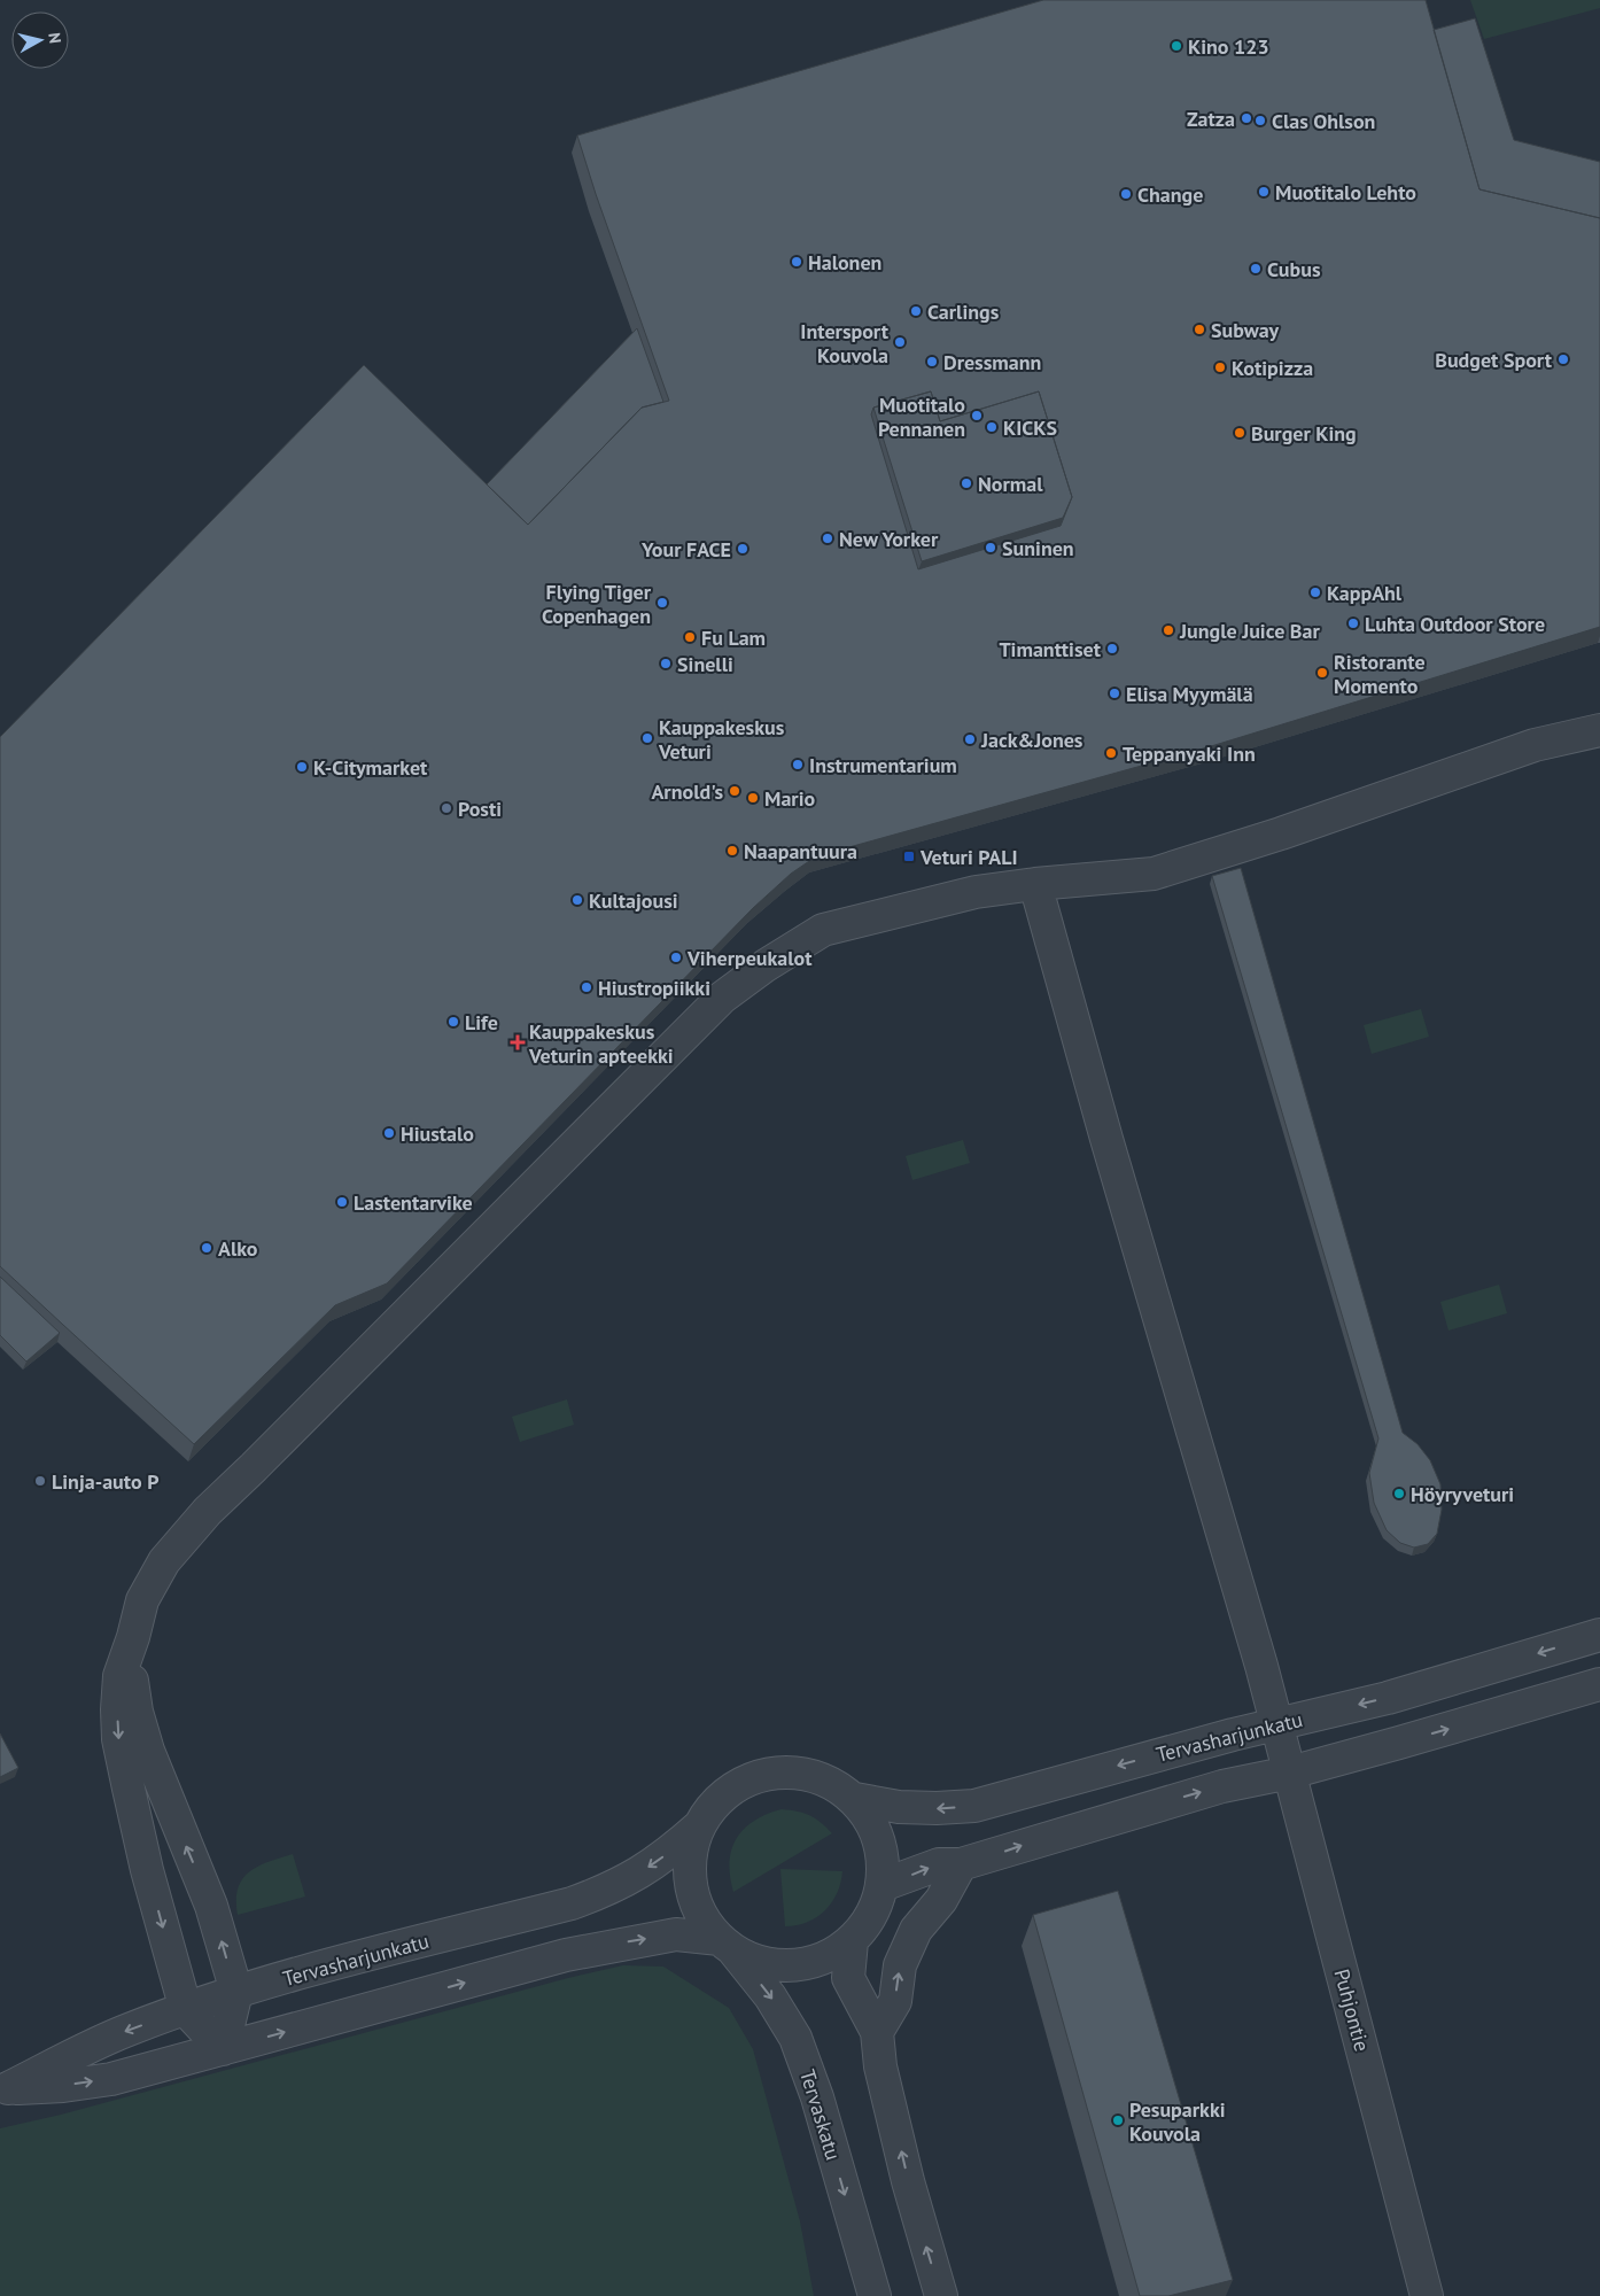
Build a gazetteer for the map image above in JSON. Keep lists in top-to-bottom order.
{
  "streets": {
    "street": ["Tervasharjunkatu", "Puhjontie", "Tervaskatu"]
  },
  "crossings": [
    ["Tervasharjunkatu", "Puhjontie"],
    ["Tervasharjunkatu", "Tervaskatu"]
  ],
  "places": {
    "other": [
      "Kino 123",
      "Zatza",
      "Clas Ohlson",
      "Muotitalo Lehto",
      "Change",
      "Halonen",
      "Cubus",
      "Carlings",
      "Subway",
      "Intersport Kouvola",
      "Budget Sport",
      "Dressmann",
      "Kotipizza",
      "Muotitalo Pennanen",
      "KICKS",
      "Burger King",
      "Normal",
      "New Yorker",
      "Suninen",
      "Your FACE",
      "KappAhl",
      "Flying Tiger Copenhagen",
      "Luhta Outdoor Store",
      "Jungle Juice Bar",
      "Fu Lam",
      "Timanttiset",
      "Sinelli",
      "Ristorante Momento",
      "Elisa Myymälä",
      "Kauppakeskus Veturi",
      "Jack&Jones",
      "Teppanyaki Inn",
      "Instrumentarium",
      "K-Citymarket",
      "Arnold's",
      "Mario",
      "Posti",
      "Naapantuura",
      "Kultajousi",
      "Viherpeukalot",
      "Hiustropiikki",
      "Life",
      "Hiustalo",
      "Lastentarvike",
      "Alko",
      "Linja-auto P",
      "Höyryveturi",
      "Pesuparkki Kouvola"
    ],
    "transit": ["Veturi PALI"],
    "health": ["Kauppakeskus Veturin apteekki"]
  },
  "north": "right"
}
